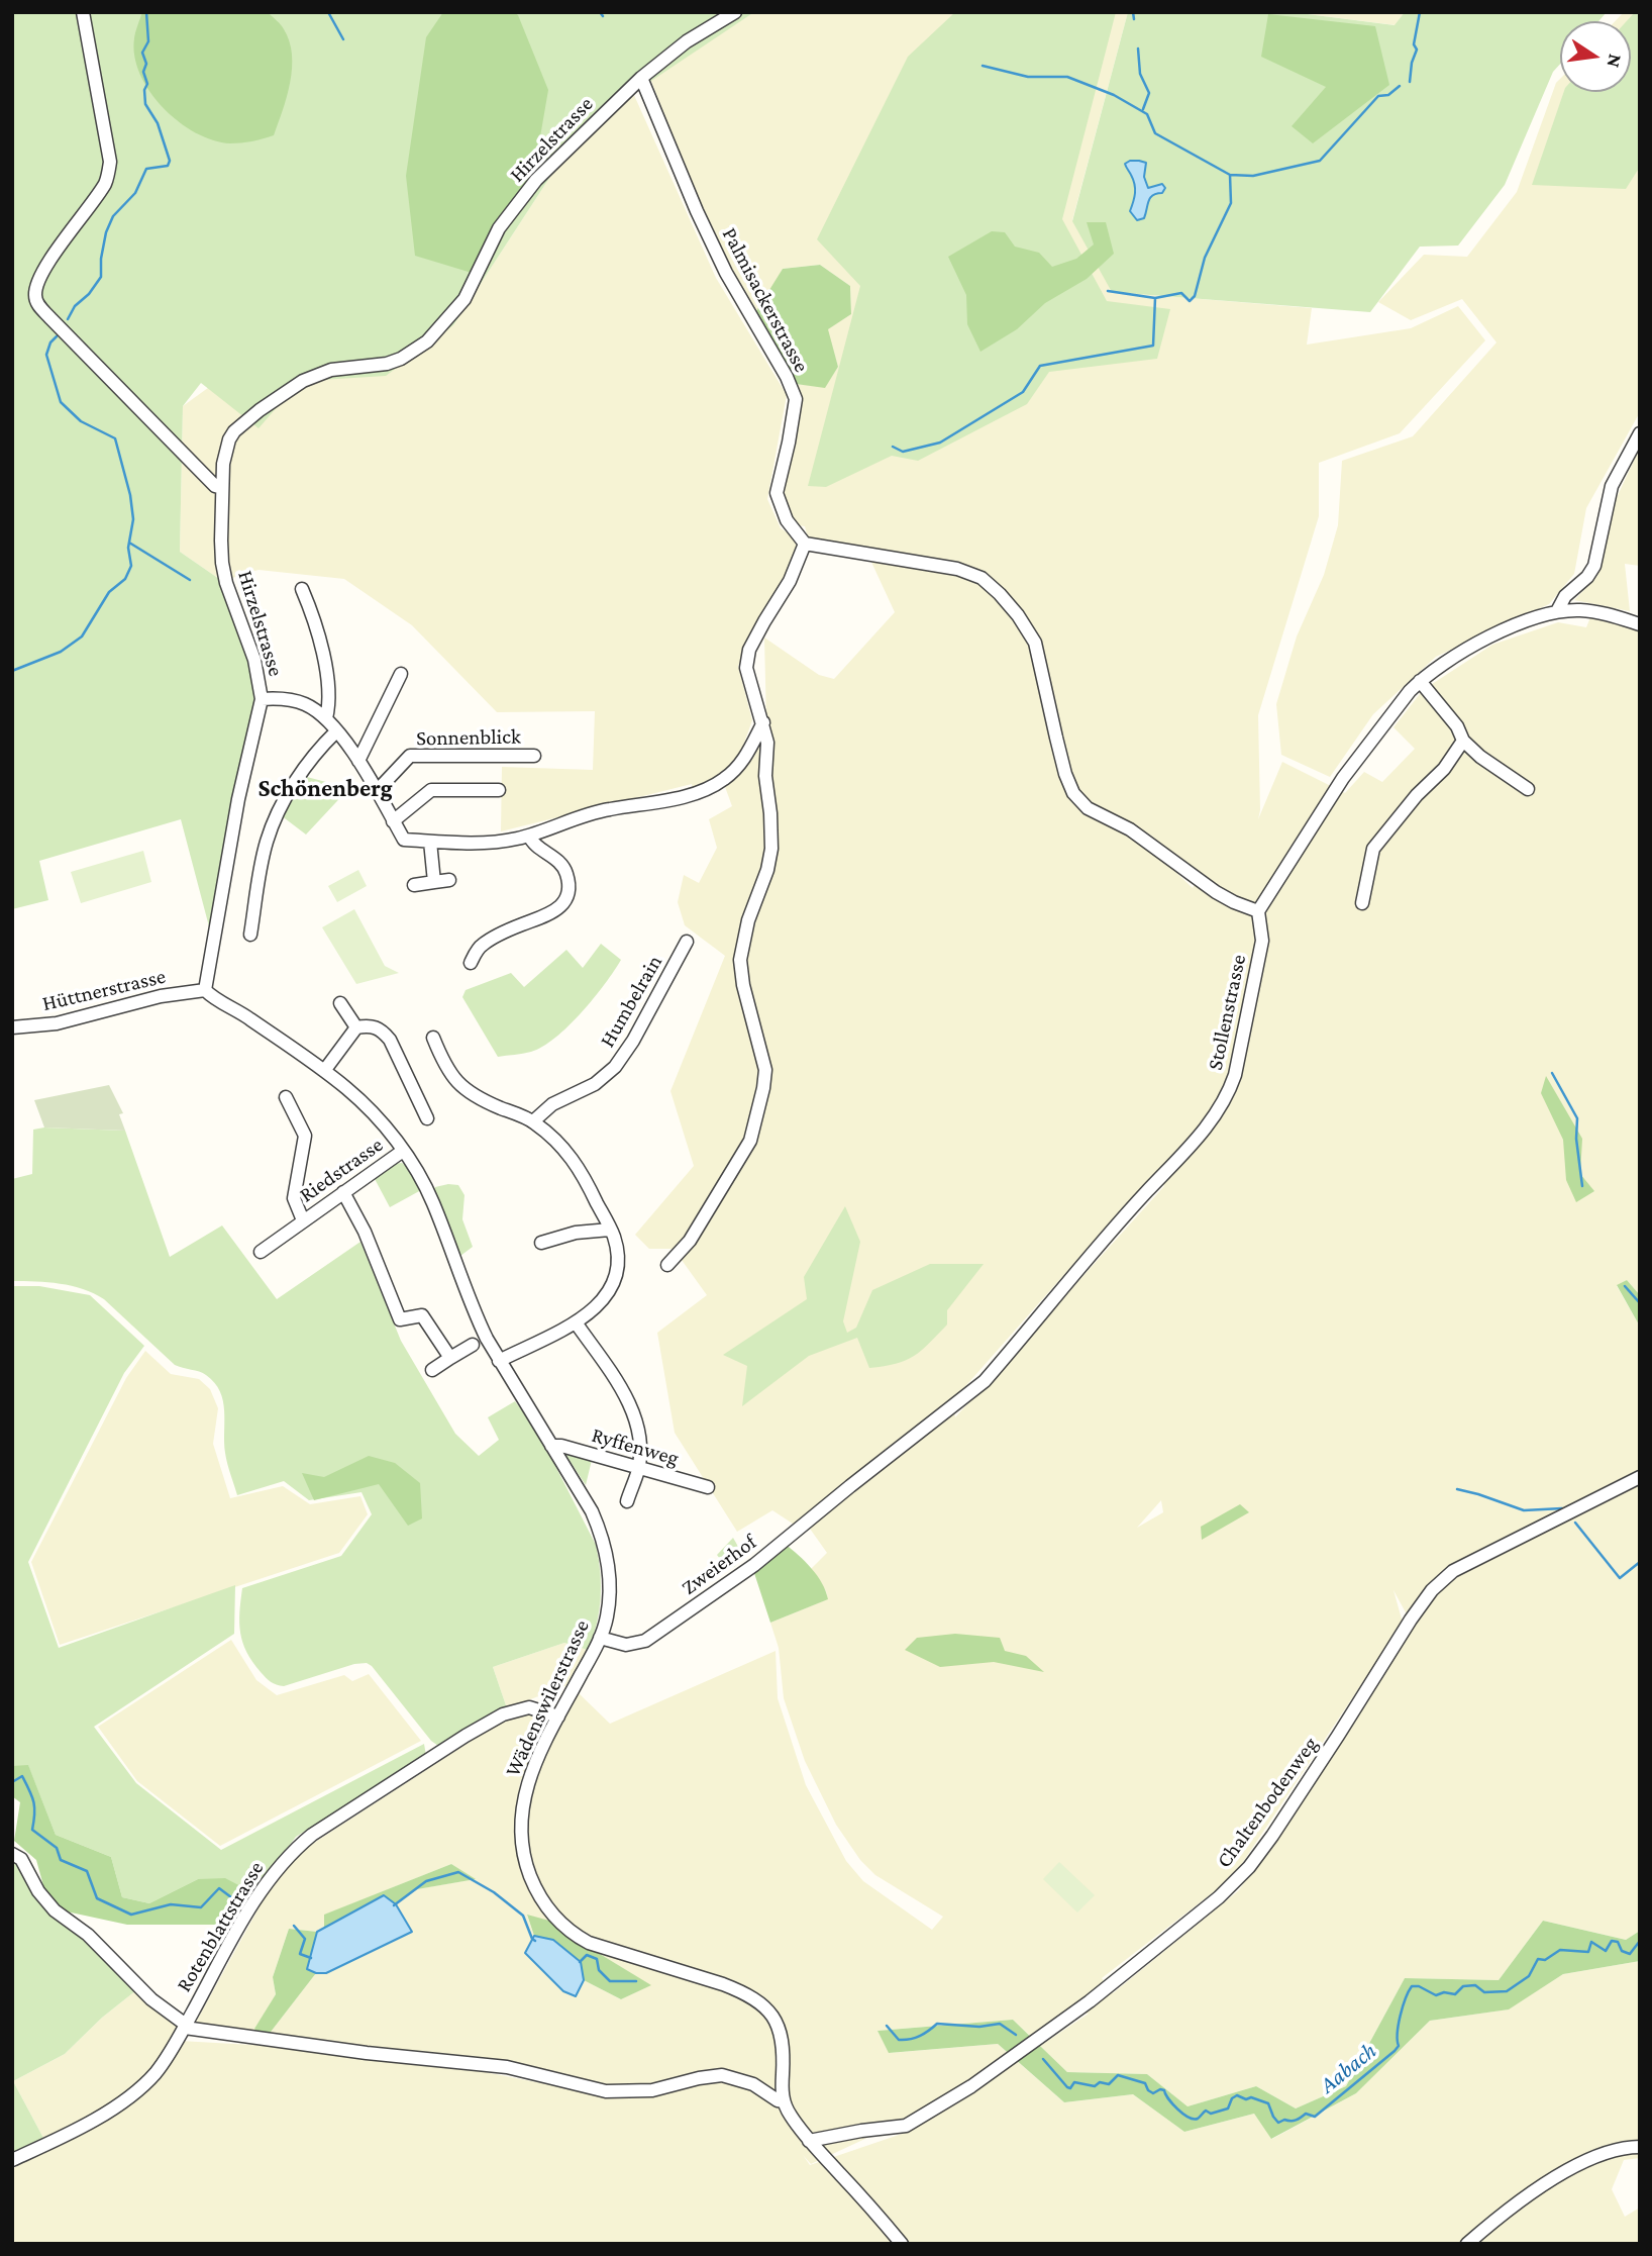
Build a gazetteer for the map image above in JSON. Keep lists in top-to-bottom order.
{
  "streets": {
    "street": [
      "Hirzelstrasse",
      "Palmisackerstrasse",
      "Sonnenblick",
      "Hüttnerstrasse",
      "Humbelrain",
      "Stollenstrasse",
      "Riedstrasse",
      "Ryffenweg",
      "Zweierhof",
      "Wädenswilerstrasse",
      "Chaltenbodenweg",
      "Rotenblattstrasse"
    ]
  },
  "crossings": [
    ["Hirzelstrasse", "Palmisackerstrasse"],
    ["Hirzelstrasse", "Hüttnerstrasse"],
    ["Hirzelstrasse", "Wädenswilerstrasse"],
    ["Hüttnerstrasse", "Wädenswilerstrasse"],
    ["Stollenstrasse", "Zweierhof"],
    ["Riedstrasse", "Wädenswilerstrasse"],
    ["Ryffenweg", "Wädenswilerstrasse"],
    ["Zweierhof", "Wädenswilerstrasse"],
    ["Wädenswilerstrasse", "Rotenblattstrasse"]
  ],
  "districts": ["Schönenberg"],
  "water": ["Aabach"],
  "north": "right"
}
